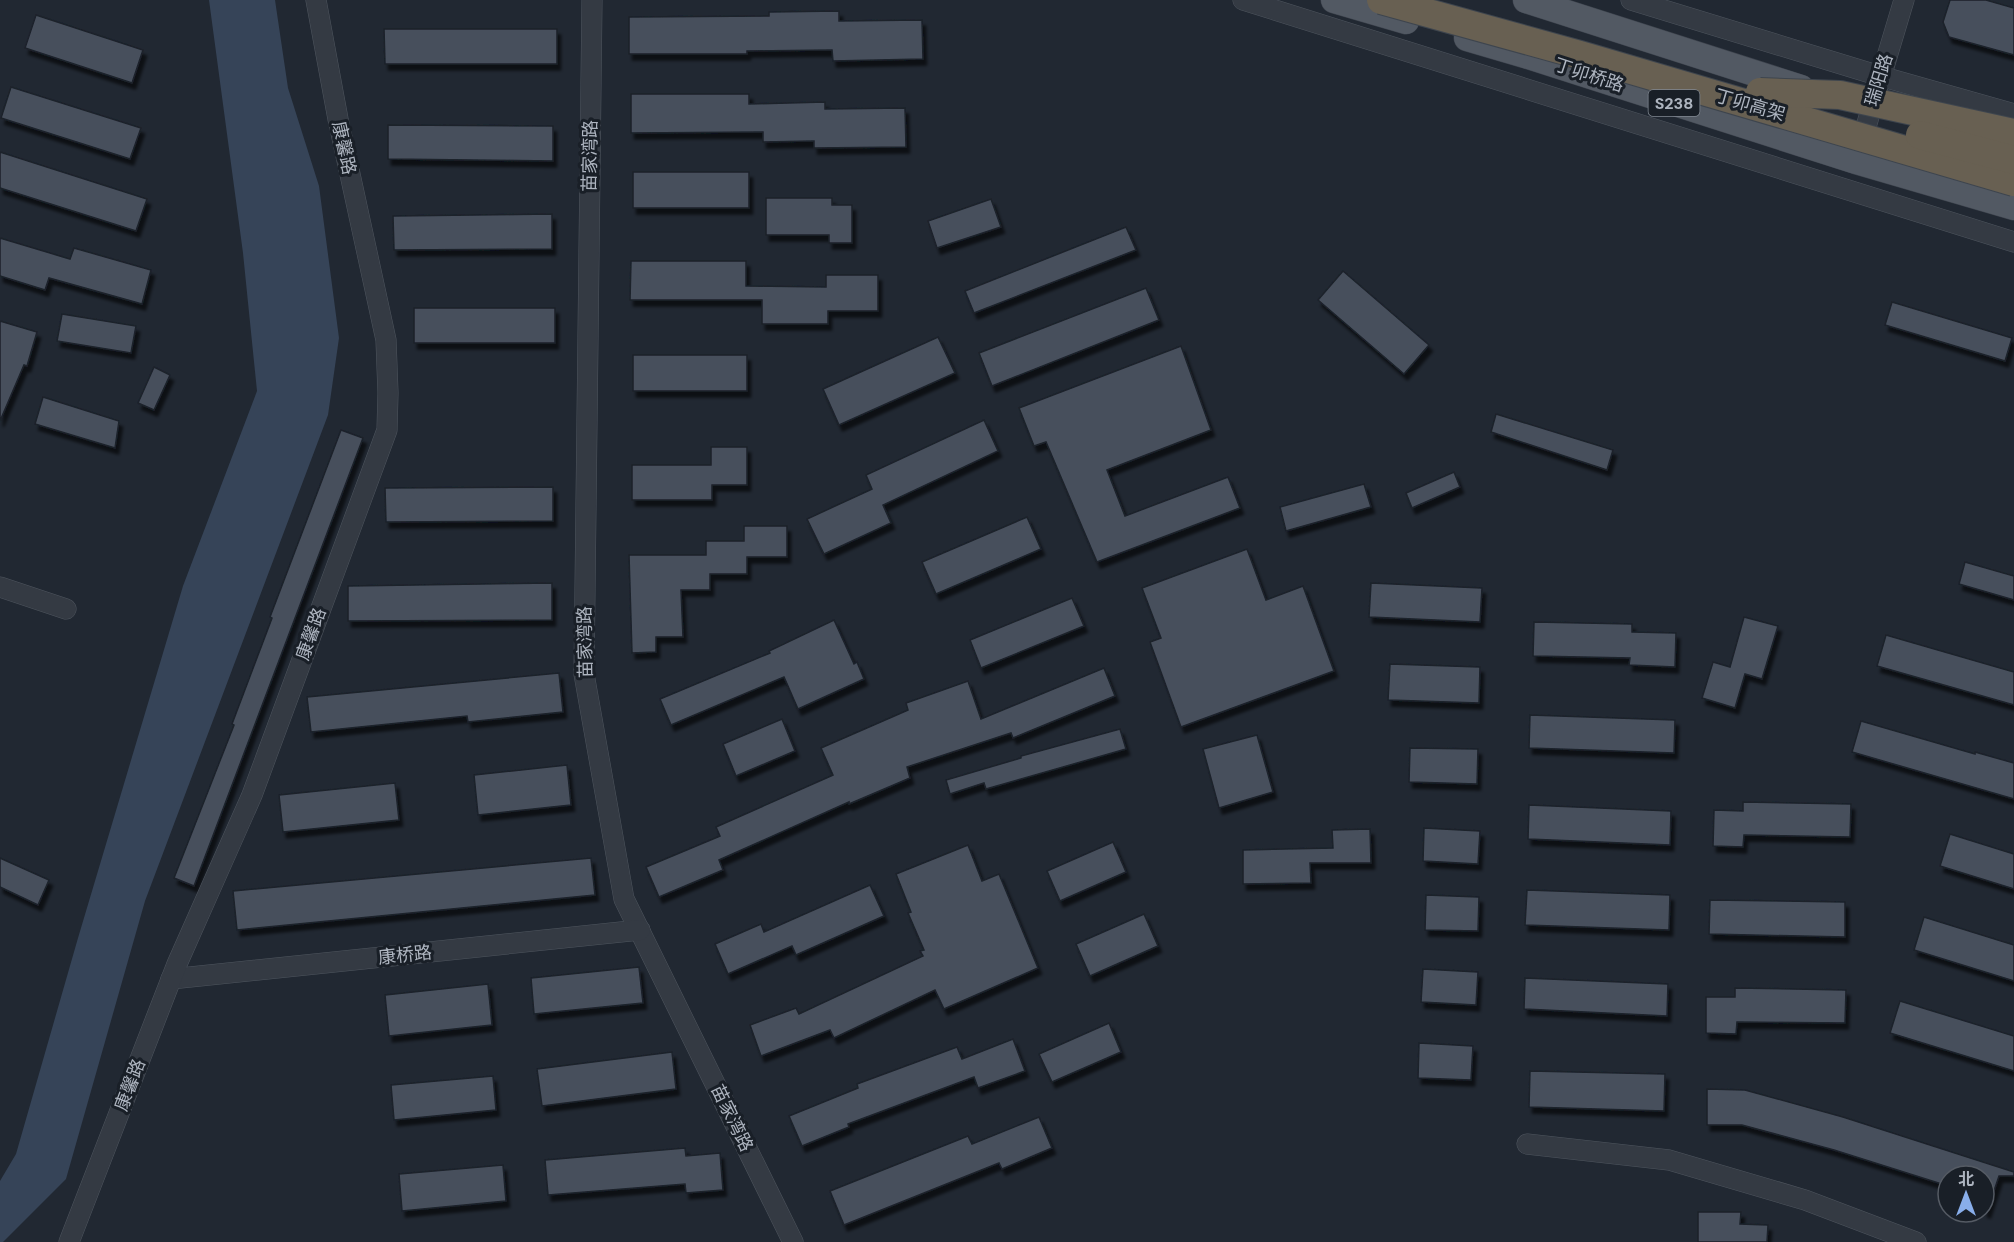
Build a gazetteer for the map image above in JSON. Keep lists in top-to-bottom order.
{
  "streets": {
    "highway": ["S238", "丁卯高架"],
    "main road": ["丁卯桥路"],
    "street": [
      "瑞阳路",
      "康馨路",
      "苗家湾路",
      "康桥路"
    ]
  },
  "crossings": [
    ["丁卯桥路", "瑞阳路"],
    ["康馨路", "康桥路"],
    ["苗家湾路", "康桥路"]
  ],
  "north": "top"
}
